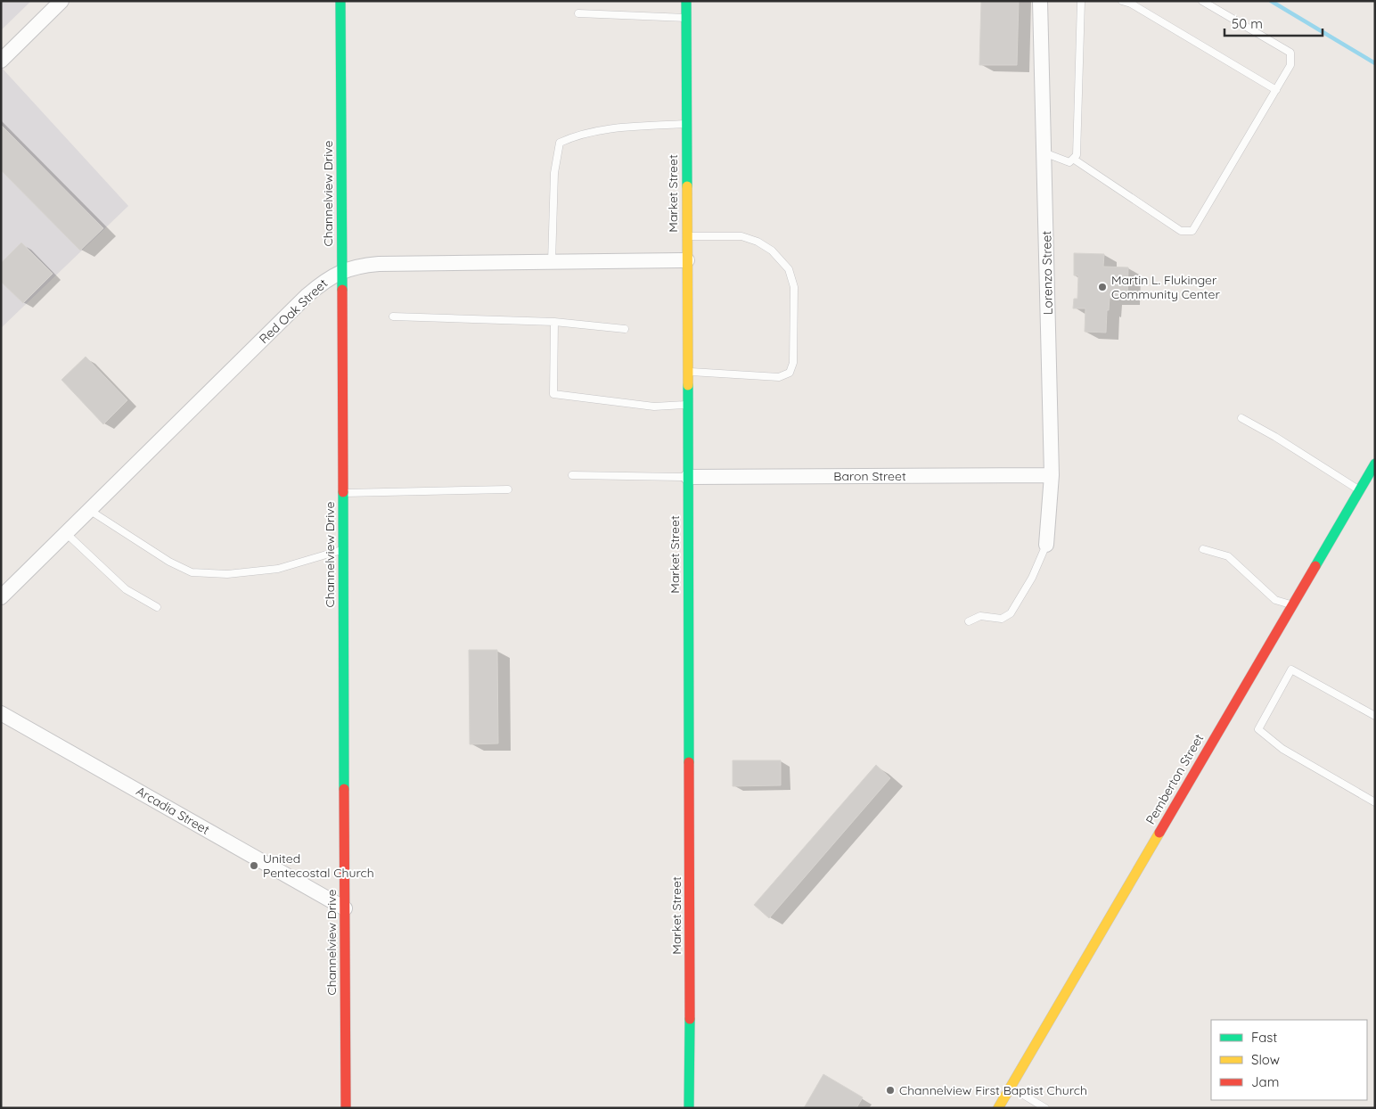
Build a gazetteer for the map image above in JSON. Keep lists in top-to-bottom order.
{
  "streets": {
    "street": [
      "Channelview Drive",
      "Market Street",
      "Lorenzo Street",
      "Red Oak Street",
      "Baron Street",
      "Pemberton Street",
      "Arcadia Street"
    ]
  },
  "crossings": [
    ["Channelview Drive", "Red Oak Street"],
    ["Channelview Drive", "Arcadia Street"],
    ["Market Street", "Red Oak Street"],
    ["Market Street", "Baron Street"],
    ["Lorenzo Street", "Baron Street"]
  ],
  "places": ["Martin L. Flukinger Community Center", "United Pentecostal Church", "Channelview First Baptist Church"],
  "legend": ["Fast", "Slow", "Jam"],
  "scale_bar": "50 m"
}
